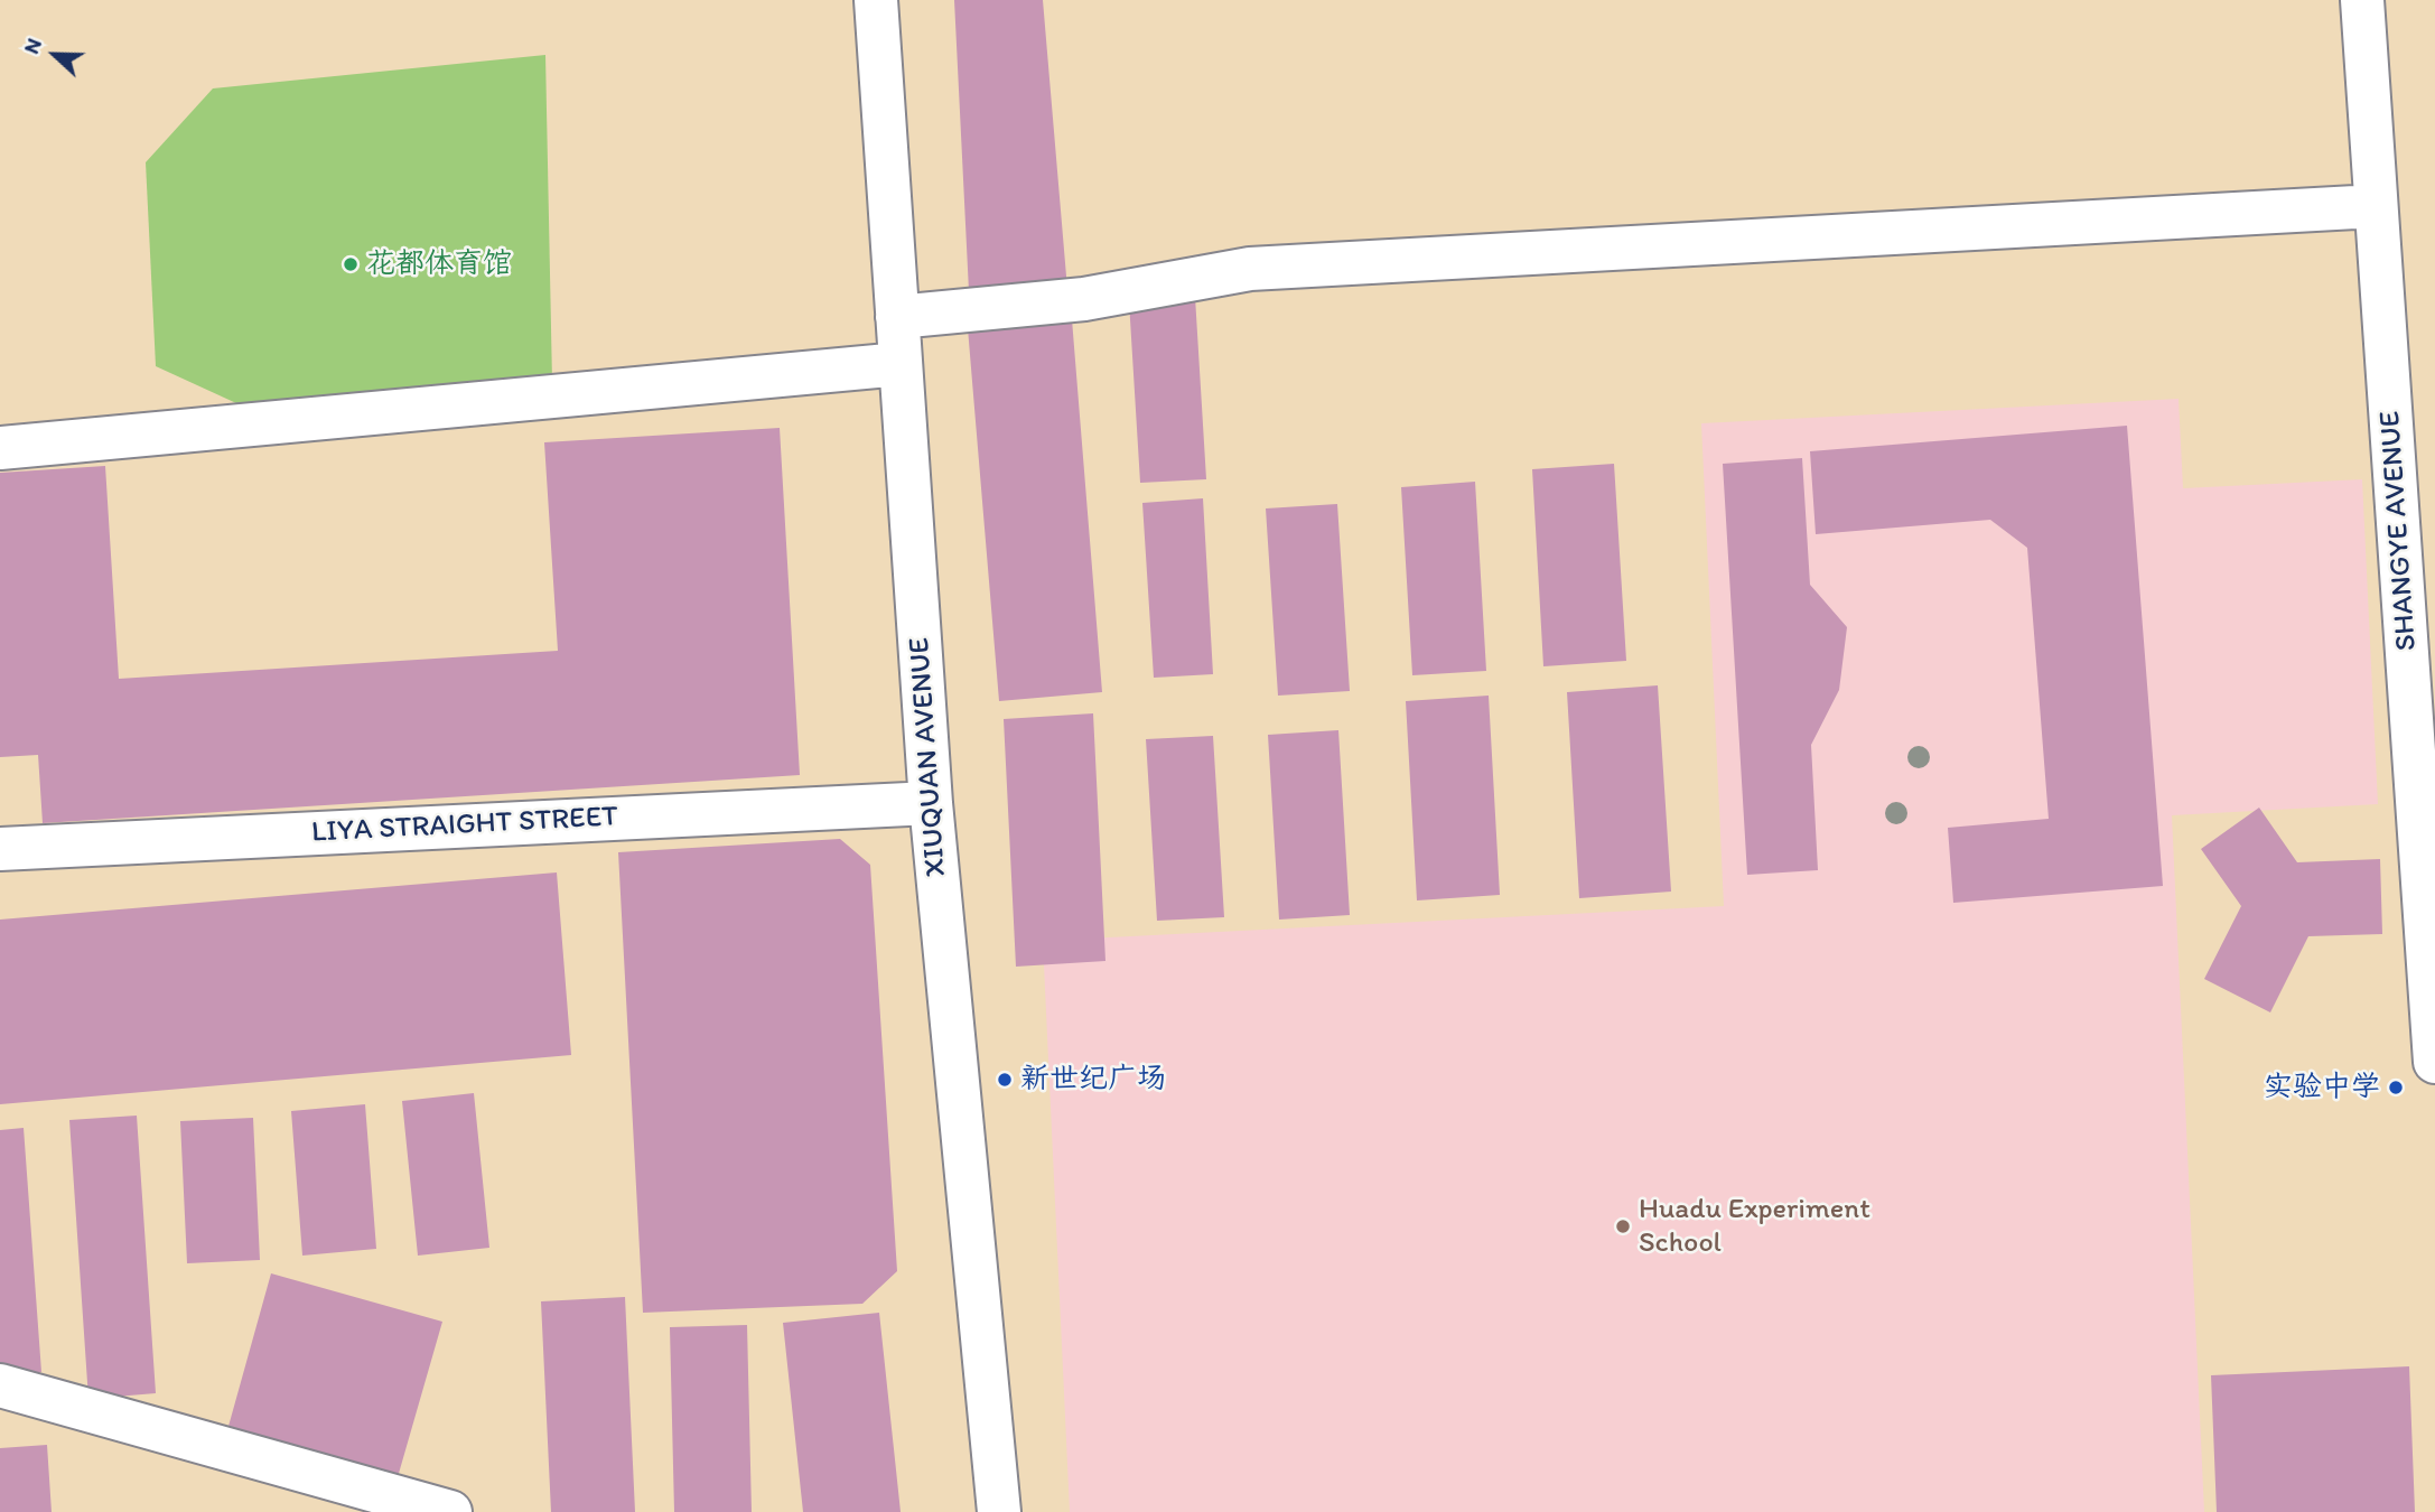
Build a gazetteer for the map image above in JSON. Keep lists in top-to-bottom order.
{
  "streets": {
    "street": ["SHANGYE AVENUE", "XIUQUAN AVENUE", "LIYA STRAIGHT STREET"]
  },
  "crossings": [
    ["XIUQUAN AVENUE", "LIYA STRAIGHT STREET"]
  ],
  "places": [
    "花都体育馆",
    "新世纪广场",
    "实验中学",
    "Huadu Experiment School"
  ],
  "north": "left"
}
